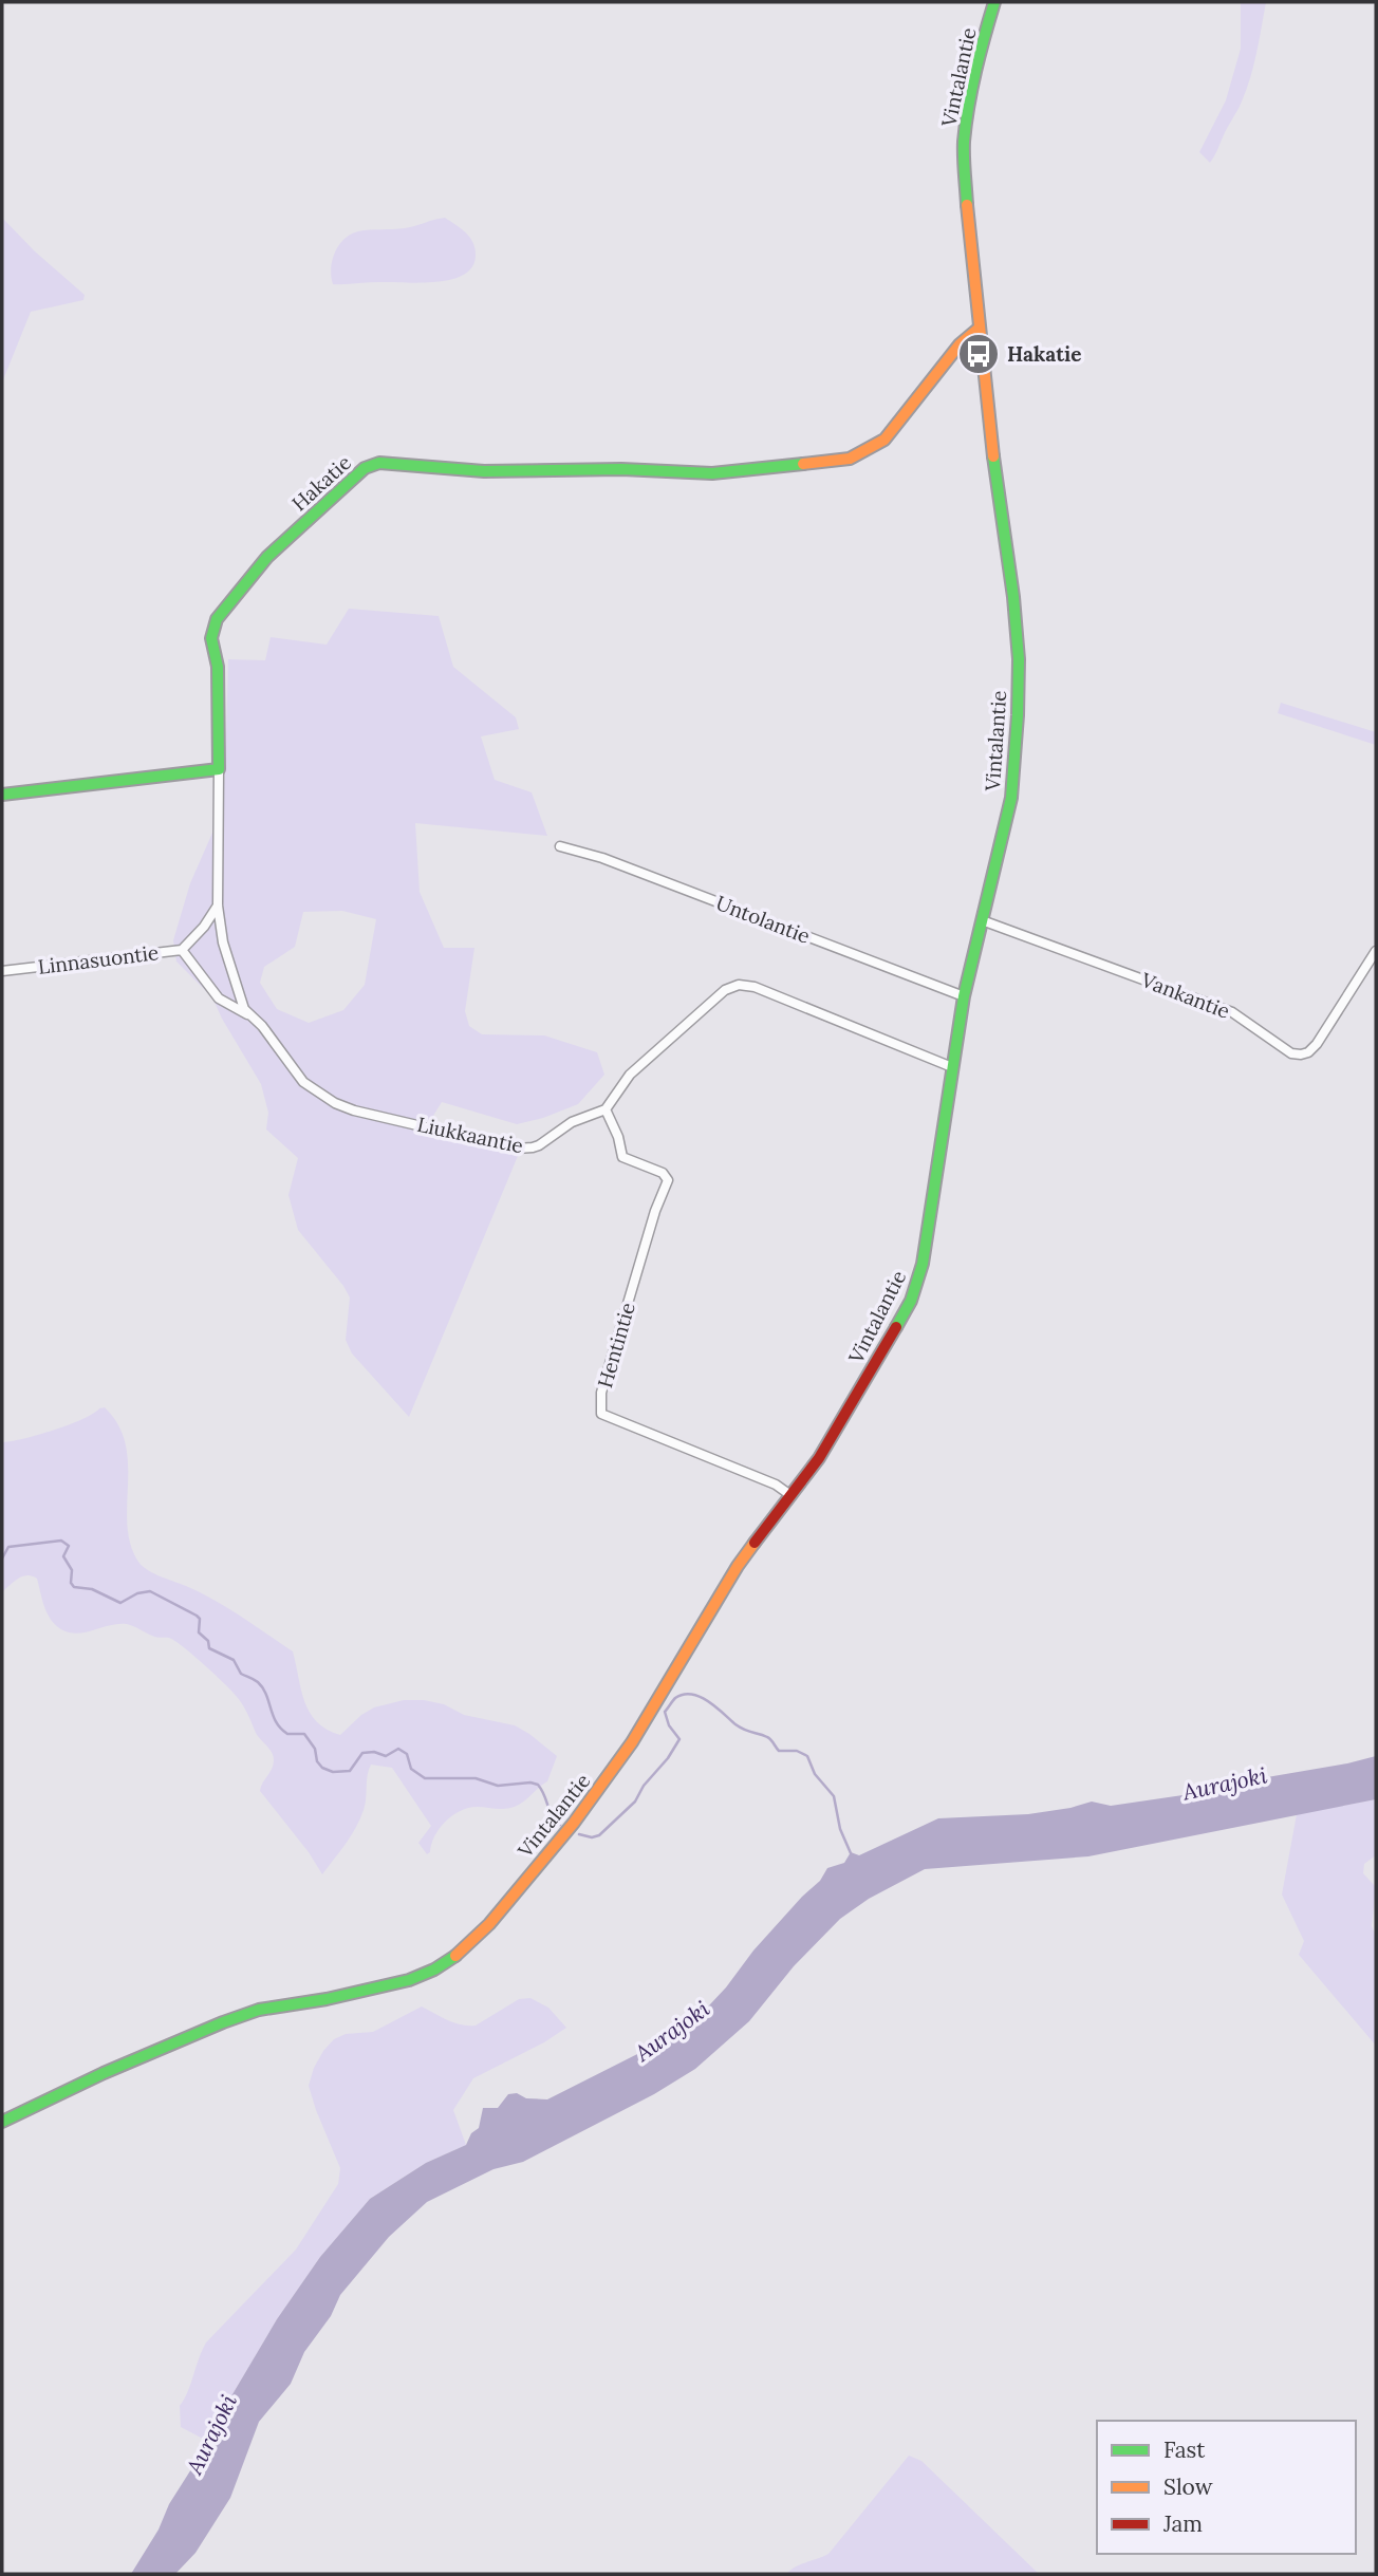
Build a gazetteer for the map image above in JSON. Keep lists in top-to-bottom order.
{
  "streets": {
    "street": [
      "Vintalantie",
      "Hakatie",
      "Untolantie",
      "Linnasuontie",
      "Vankantie",
      "Liukkaantie",
      "Hentintie"
    ]
  },
  "crossings": [
    ["Vintalantie", "Hakatie"],
    ["Vintalantie", "Untolantie"],
    ["Vintalantie", "Vankantie"],
    ["Vintalantie", "Hentintie"],
    ["Hakatie", "Liukkaantie"],
    ["Linnasuontie", "Liukkaantie"],
    ["Liukkaantie", "Hentintie"]
  ],
  "water": ["Aurajoki"],
  "places": {
    "bus stop": ["Hakatie"]
  },
  "legend": ["Fast", "Slow", "Jam"]
}
